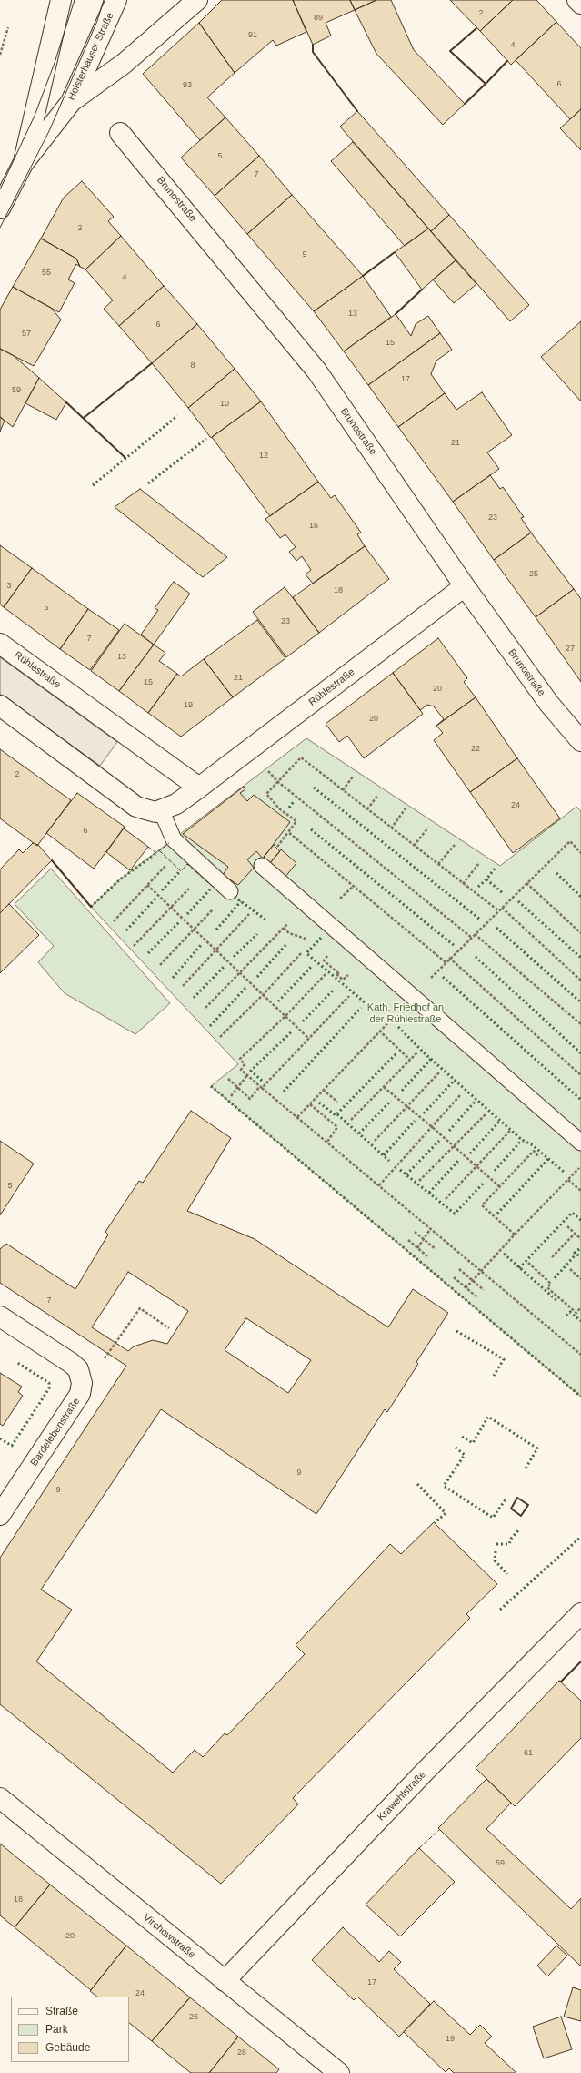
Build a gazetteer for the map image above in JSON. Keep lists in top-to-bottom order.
{
  "streets": {
    "street": [
      "Holsterhauser Straße",
      "Brunostraße",
      "Rühlestraße",
      "Bardelebenstraße",
      "Krawehlstraße",
      "Virchowstraße"
    ]
  },
  "crossings": [
    ["Brunostraße", "Rühlestraße"],
    ["Krawehlstraße", "Virchowstraße"]
  ],
  "parks": ["Kath. Friedhof an der Rühlestraße"],
  "house_numbers": [
    "2",
    "89",
    "91",
    "4",
    "6",
    "93",
    "5",
    "7",
    "2",
    "9",
    "55",
    "4",
    "13",
    "6",
    "57",
    "15",
    "8",
    "17",
    "59",
    "10",
    "21",
    "12",
    "23",
    "16",
    "25",
    "3",
    "18",
    "5",
    "23",
    "7",
    "27",
    "13",
    "21",
    "15",
    "20",
    "19",
    "20",
    "22",
    "2",
    "24",
    "6",
    "5",
    "7",
    "9",
    "9",
    "61",
    "59",
    "18",
    "20",
    "17",
    "24",
    "26",
    "19",
    "28"
  ],
  "legend": ["Straße", "Park", "Gebäude"]
}
